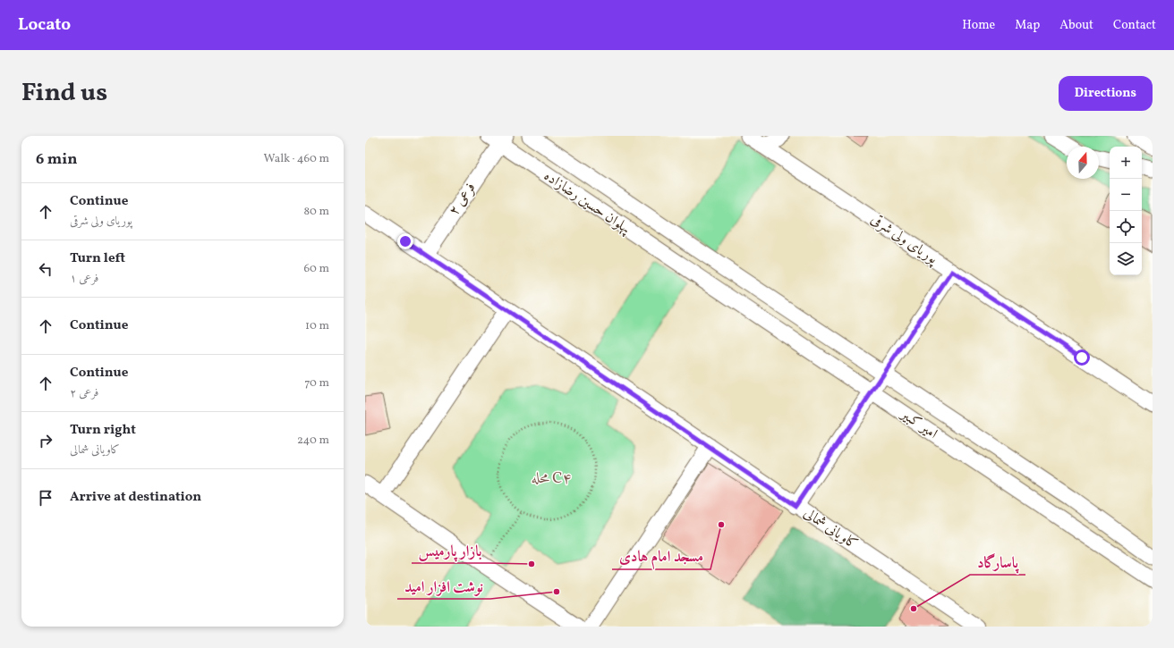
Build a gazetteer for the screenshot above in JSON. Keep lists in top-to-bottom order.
{
  "streets": {
    "street": [
      "فرعی ۲",
      "پهلوان حسین رضازاده",
      "پوریای ولی شرقی",
      "امیر کبیر",
      "کاویانی شمالی"
    ]
  },
  "crossings": [
    ["فرعی ۲", "پهلوان حسین رضازاده"],
    ["فرعی ۲", "کاویانی شمالی"],
    ["پهلوان حسین رضازاده", "امیر کبیر"]
  ],
  "districts": ["محله C۴"],
  "places": [
    "مسجد امام هادی",
    "بازار پارمیس",
    "نوشت افزار امید",
    "پاسارگاد"
  ],
  "north": "top",
  "page": {
    "header": "Locato",
    "nav": [
      "Home",
      "Map",
      "About",
      "Contact"
    ],
    "title": "Find us",
    "buttons": "Directions",
    "heading": ["6 min", "Walk · 460 m"],
    "map_buttons": ["+", "−"],
    "list": [
      ["Continue", "پوریای ولی شرقی", "80 m"],
      ["Turn left", "فرعی ۱", "60 m"],
      ["Continue", "10 m"],
      ["Continue", "فرعی ۲", "70 m"],
      ["Turn right", "کاویانی شمالی", "240 m"],
      "Arrive at destination"
    ]
  }
}
